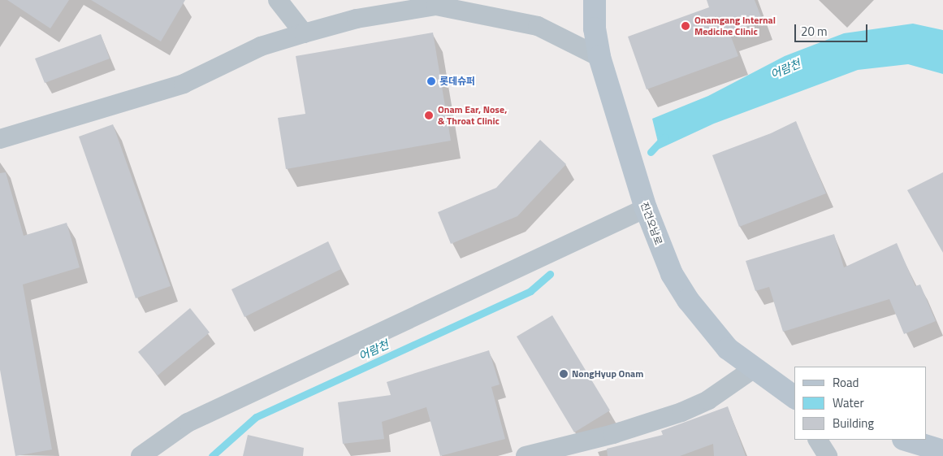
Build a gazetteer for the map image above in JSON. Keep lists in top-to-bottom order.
{
  "streets": {
    "main road": ["진건오남로"]
  },
  "water": ["어람천"],
  "places": [
    "Onamgang Internal Medicine Clinic",
    "롯데슈퍼",
    "Onam Ear, Nose, & Throat Clinic",
    "NongHyup Onam"
  ],
  "legend": ["Road", "Water", "Building"],
  "scale_bar": "20 m"
}
